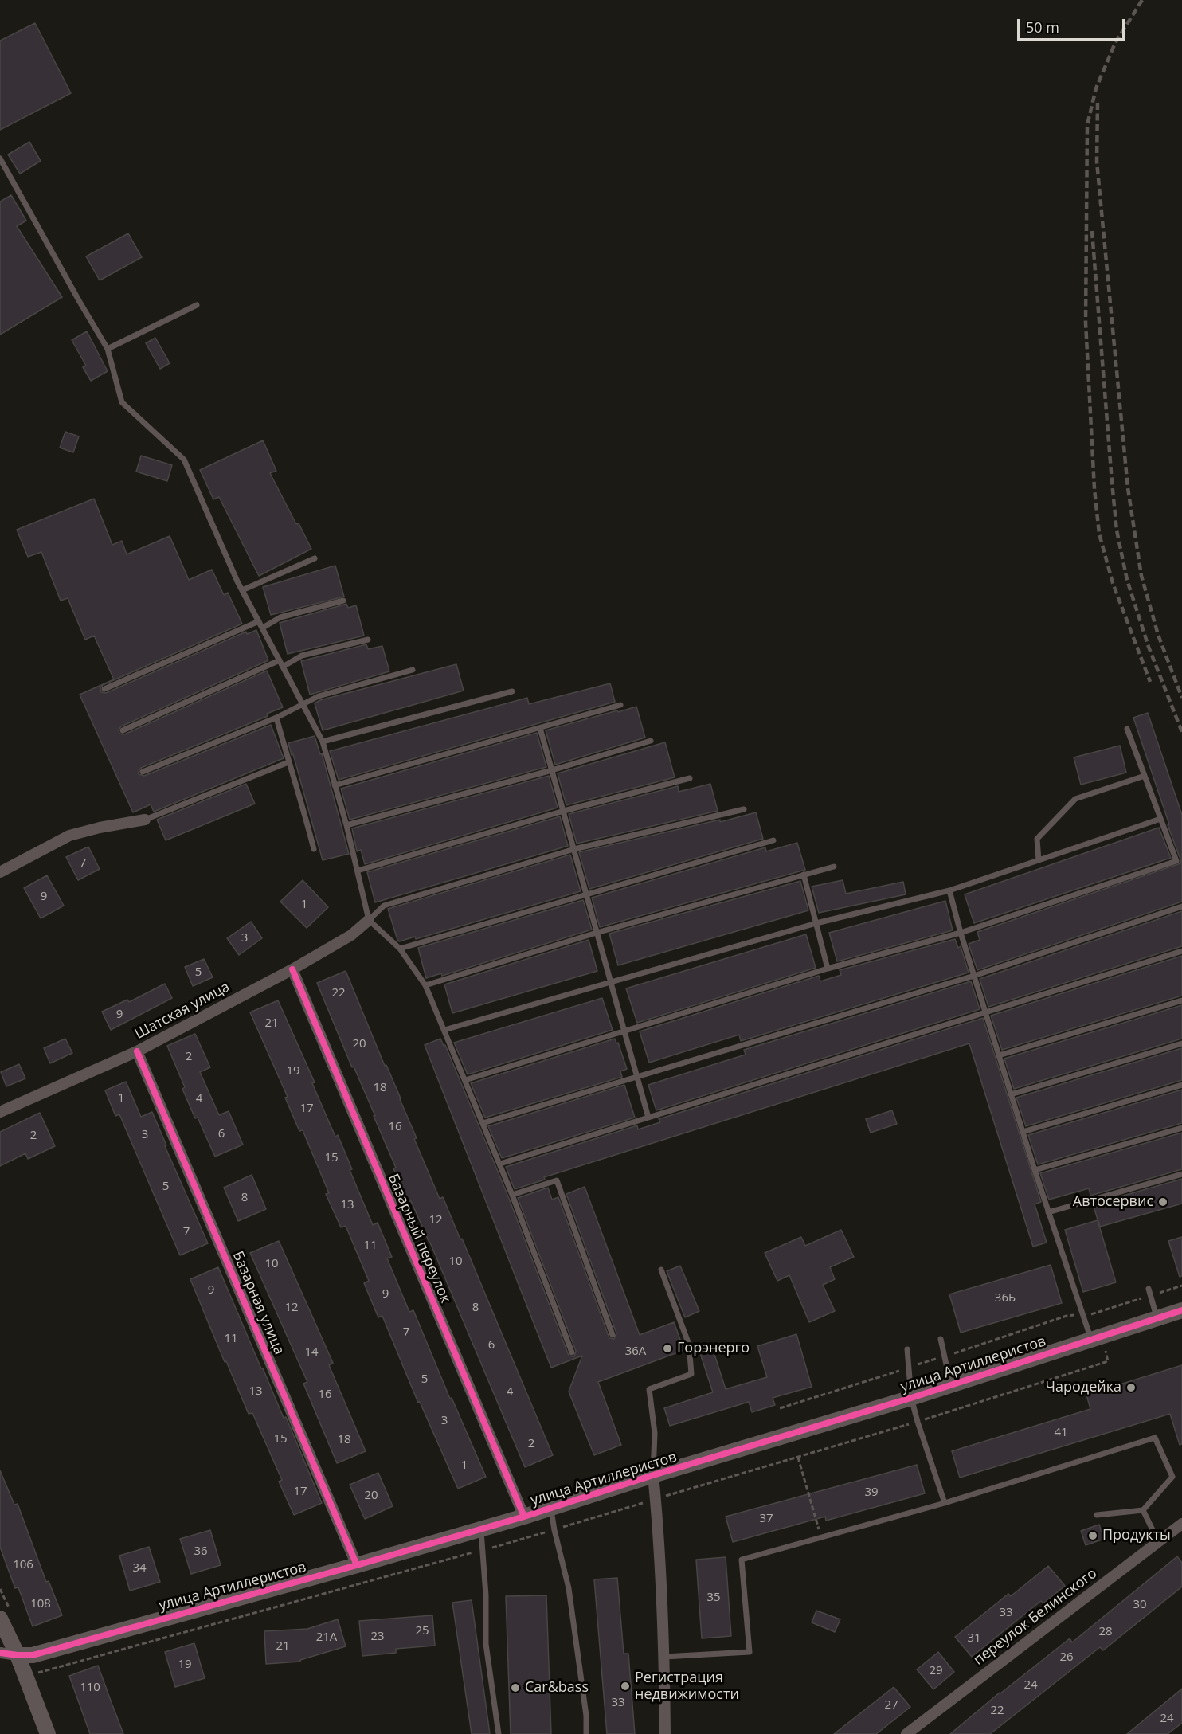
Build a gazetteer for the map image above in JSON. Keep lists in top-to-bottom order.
{
  "streets": {
    "street": [
      "Шатская улица",
      "Базарный переулок",
      "Базарная улица",
      "улица Артиллеристов",
      "переулок Белинского"
    ]
  },
  "crossings": [
    ["Шатская улица", "Базарный переулок"],
    ["Шатская улица", "Базарная улица"],
    ["Базарный переулок", "улица Артиллеристов"],
    ["Базарная улица", "улица Артиллеристов"]
  ],
  "places": [
    "Автосервис",
    "Горэнерго",
    "Чародейка",
    "Продукты",
    "Регистрация недвижимости",
    "Car&bass"
  ],
  "house_numbers": [
    "7",
    "9",
    "1",
    "3",
    "5",
    "22",
    "9",
    "21",
    "20",
    "2",
    "19",
    "18",
    "1",
    "4",
    "17",
    "16",
    "6",
    "3",
    "2",
    "15",
    "5",
    "8",
    "13",
    "12",
    "7",
    "11",
    "10",
    "10",
    "9",
    "9",
    "36Б",
    "12",
    "8",
    "7",
    "11",
    "6",
    "36А",
    "14",
    "5",
    "13",
    "4",
    "16",
    "3",
    "41",
    "15",
    "18",
    "2",
    "1",
    "17",
    "39",
    "20",
    "37",
    "36",
    "106",
    "34",
    "35",
    "108",
    "30",
    "33",
    "25",
    "28",
    "23",
    "21А",
    "31",
    "21",
    "26",
    "19",
    "29",
    "24",
    "110",
    "33",
    "27",
    "22",
    "24"
  ],
  "scale_bar": "50 m"
}
